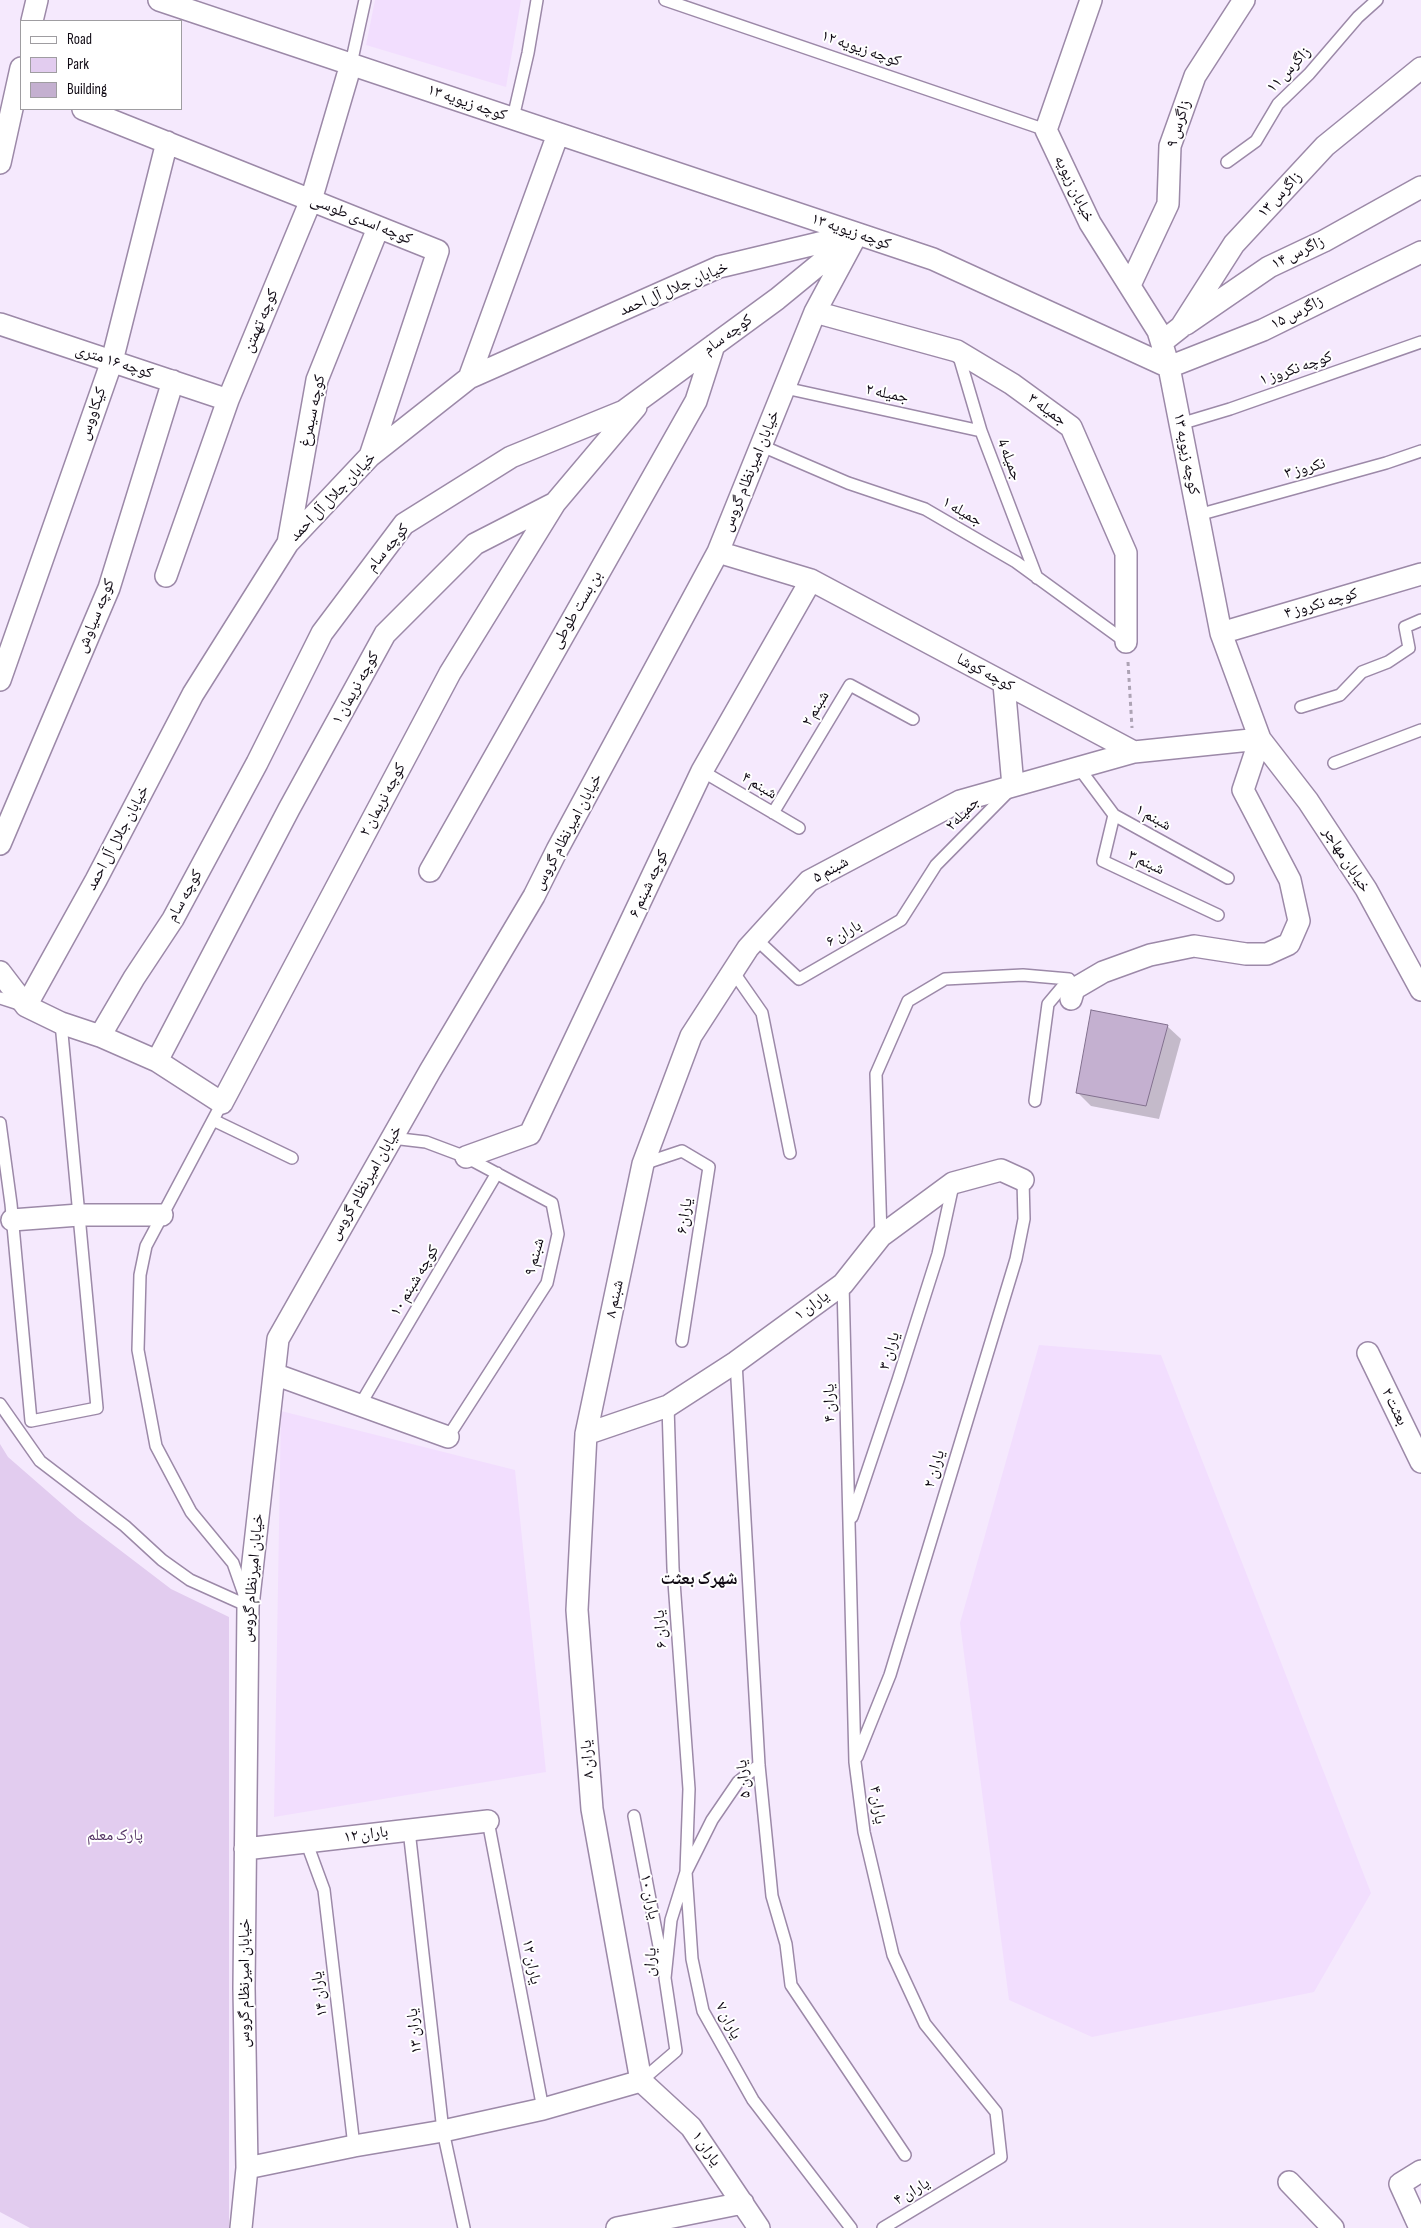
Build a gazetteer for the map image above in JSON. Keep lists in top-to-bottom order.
{
  "streets": {
    "street": [
      "کوچه زیویه ۱۳",
      "زاگرس ۹",
      "خیابان زیویه",
      "زاگرس ۱۳",
      "کوچه اسدی طوسی",
      "زاگرس ۱۴",
      "خیابان جلال آل احمد",
      "زاگرس ۱۵",
      "کوچه تهمتن",
      "کوچه سام",
      "کوچه ۱۶ متری",
      "جمیله ۳",
      "کوچه سیمرغ",
      "کیکاووس",
      "خیابان امیرنظام گروس",
      "کوچه نکروز ۴",
      "بن بست طوطی",
      "کوچه سیاوش",
      "کوچه کوشا",
      "کوچه نریمان ۱",
      "کوچه نریمان ۲",
      "خیابان مهاجر",
      "شبنم ۵",
      "کوچه شبنم ۶",
      "شبنم ۸",
      "یاران ۱",
      "بعثت ۲",
      "یاران ۸",
      "باران ۱۲"
    ],
    "lane": [
      "کوچه زیویه ۱۲",
      "زاگرس ۱۱",
      "کوچه نکروز ۱",
      "جمیله ۲",
      "جمیله 4",
      "نکروز ۳",
      "جمیله ۱",
      "شبنم ۲",
      "شبنم ۴",
      "جمیله۲",
      "شبنم ۱",
      "شبنم ۳",
      "باران ۶",
      "یاران۶",
      "شبنم ۹",
      "کوچه شبنم ۱۰",
      "یاران ۳",
      "یاران ۴",
      "یاران ۲",
      "یاران ۶",
      "یاران ۵",
      "یاران ۱۰",
      "یاران ۱۲",
      "یاران",
      "یاران ۱۴",
      "یاران ۷",
      "یاران ۱۳"
    ]
  },
  "crossings": [
    ["کوچه زیویه ۱۲", "خیابان زیویه"],
    ["کوچه زیویه ۱۳", "خیابان زیویه"],
    ["کوچه زیویه ۱۳", "خیابان جلال آل احمد"],
    ["کوچه زیویه ۱۳", "زاگرس ۱۵"],
    ["کوچه زیویه ۱۳", "کوچه تهمتن"],
    ["کوچه زیویه ۱۳", "کوچه سام"],
    ["کوچه زیویه ۱۳", "کوچه نکروز ۱"],
    ["کوچه زیویه ۱۳", "نکروز ۳"],
    ["کوچه زیویه ۱۳", "خیابان امیرنظام گروس"],
    ["کوچه زیویه ۱۳", "کوچه نکروز ۴"],
    ["کوچه زیویه ۱۳", "خیابان مهاجر"],
    ["زاگرس ۹", "خیابان زیویه"],
    ["خیابان زیویه", "زاگرس ۱۳"],
    ["خیابان زیویه", "زاگرس ۱۵"],
    ["زاگرس ۱۳", "زاگرس ۱۴"],
    ["کوچه اسدی طوسی", "خیابان جلال آل احمد"],
    ["کوچه اسدی طوسی", "کوچه تهمتن"],
    ["کوچه اسدی طوسی", "کوچه سیمرغ"],
    ["کوچه اسدی طوسی", "کیکاووس"],
    ["خیابان جلال آل احمد", "کوچه سام"],
    ["خیابان جلال آل احمد", "کوچه سیمرغ"],
    ["خیابان جلال آل احمد", "خیابان امیرنظام گروس"],
    ["کوچه تهمتن", "کوچه ۱۶ متری"],
    ["کوچه سام", "خیابان امیرنظام گروس"],
    ["کوچه سام", "بن بست طوطی"],
    ["کوچه سام", "کوچه نریمان ۱"],
    ["کوچه ۱۶ متری", "کیکاووس"],
    ["کوچه ۱۶ متری", "کوچه سیاوش"],
    ["جمیله ۲", "جمیله 4"],
    ["جمیله ۲", "خیابان امیرنظام گروس"],
    ["جمیله ۳", "جمیله 4"],
    ["جمیله ۳", "خیابان امیرنظام گروس"],
    ["جمیله ۳", "جمیله ۱"],
    ["جمیله 4", "جمیله ۱"],
    ["خیابان امیرنظام گروس", "جمیله ۱"],
    ["خیابان امیرنظام گروس", "کوچه کوشا"],
    ["خیابان امیرنظام گروس", "شبنم ۹"],
    ["خیابان امیرنظام گروس", "باران ۱۲"],
    ["کوچه کوشا", "شبنم ۵"],
    ["کوچه کوشا", "کوچه شبنم ۶"],
    ["کوچه نریمان ۱", "کوچه نریمان ۲"],
    ["شبنم ۲", "شبنم ۴"],
    ["شبنم ۴", "کوچه شبنم ۶"],
    ["جمیله۲", "شبنم ۵"],
    ["جمیله۲", "باران ۶"],
    ["شبنم ۱", "شبنم ۳"],
    ["شبنم ۱", "شبنم ۵"],
    ["شبنم ۵", "باران ۶"],
    ["شبنم ۵", "یاران۶"],
    ["شبنم ۵", "شبنم ۸"],
    ["کوچه شبنم ۶", "شبنم ۹"],
    ["یاران۶", "شبنم ۸"],
    ["شبنم ۹", "کوچه شبنم ۱۰"],
    ["شبنم ۸", "یاران ۱"],
    ["شبنم ۸", "یاران ۸"],
    ["یاران ۱", "یاران ۳"],
    ["یاران ۱", "یاران ۴"],
    ["یاران ۱", "یاران ۲"],
    ["یاران ۱", "یاران ۶"],
    ["یاران ۱", "یاران ۸"],
    ["یاران ۱", "یاران ۵"],
    ["یاران ۱", "یاران"],
    ["یاران ۳", "یاران ۴"],
    ["یاران ۴", "یاران ۲"],
    ["یاران ۶", "یاران ۷"],
    ["یاران ۸", "یاران"],
    ["یاران ۵", "یاران"],
    ["باران ۱۲", "یاران ۱۲"],
    ["باران ۱۲", "یاران ۱۴"],
    ["باران ۱۲", "یاران ۱۳"],
    ["یاران ۱۰", "یاران"],
    ["یاران", "یاران ۷"]
  ],
  "districts": ["شهرک بعثت"],
  "parks": ["پارک معلم"],
  "legend": ["Road", "Park", "Building"]
}
